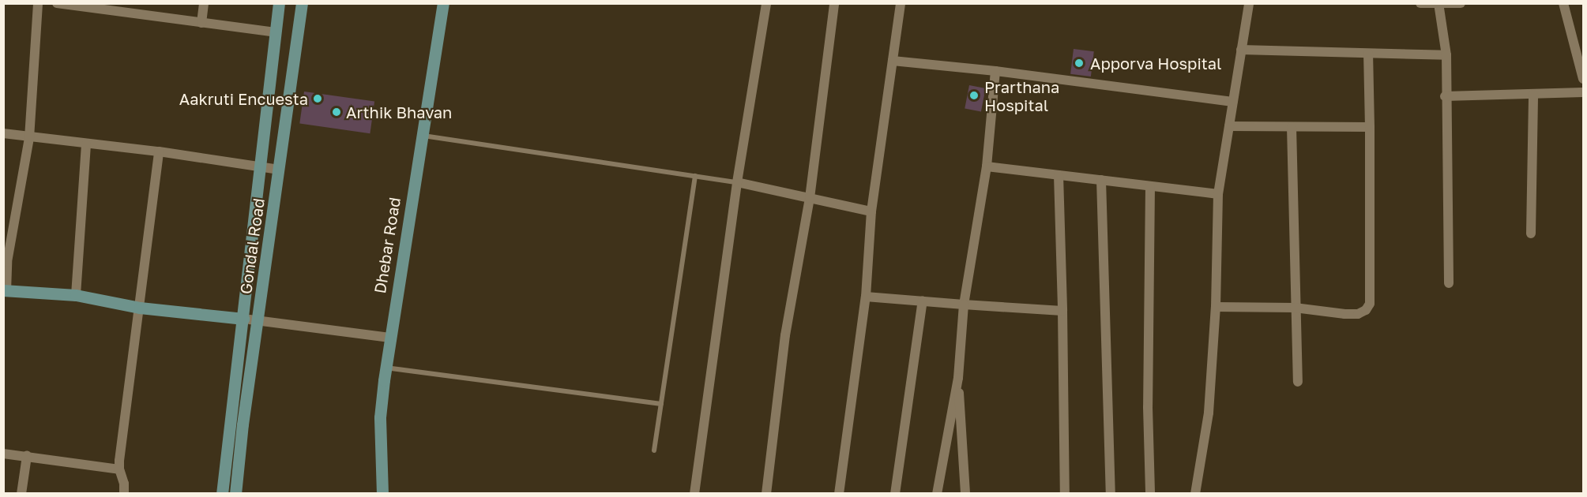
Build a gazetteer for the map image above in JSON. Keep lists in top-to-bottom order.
{
  "streets": {
    "main road": ["Dhebar Road", "Gondal Road"]
  },
  "places": [
    "Apporva Hospital",
    "Prarthana Hospital",
    "Aakruti Encuesta",
    "Arthik Bhavan"
  ]
}
